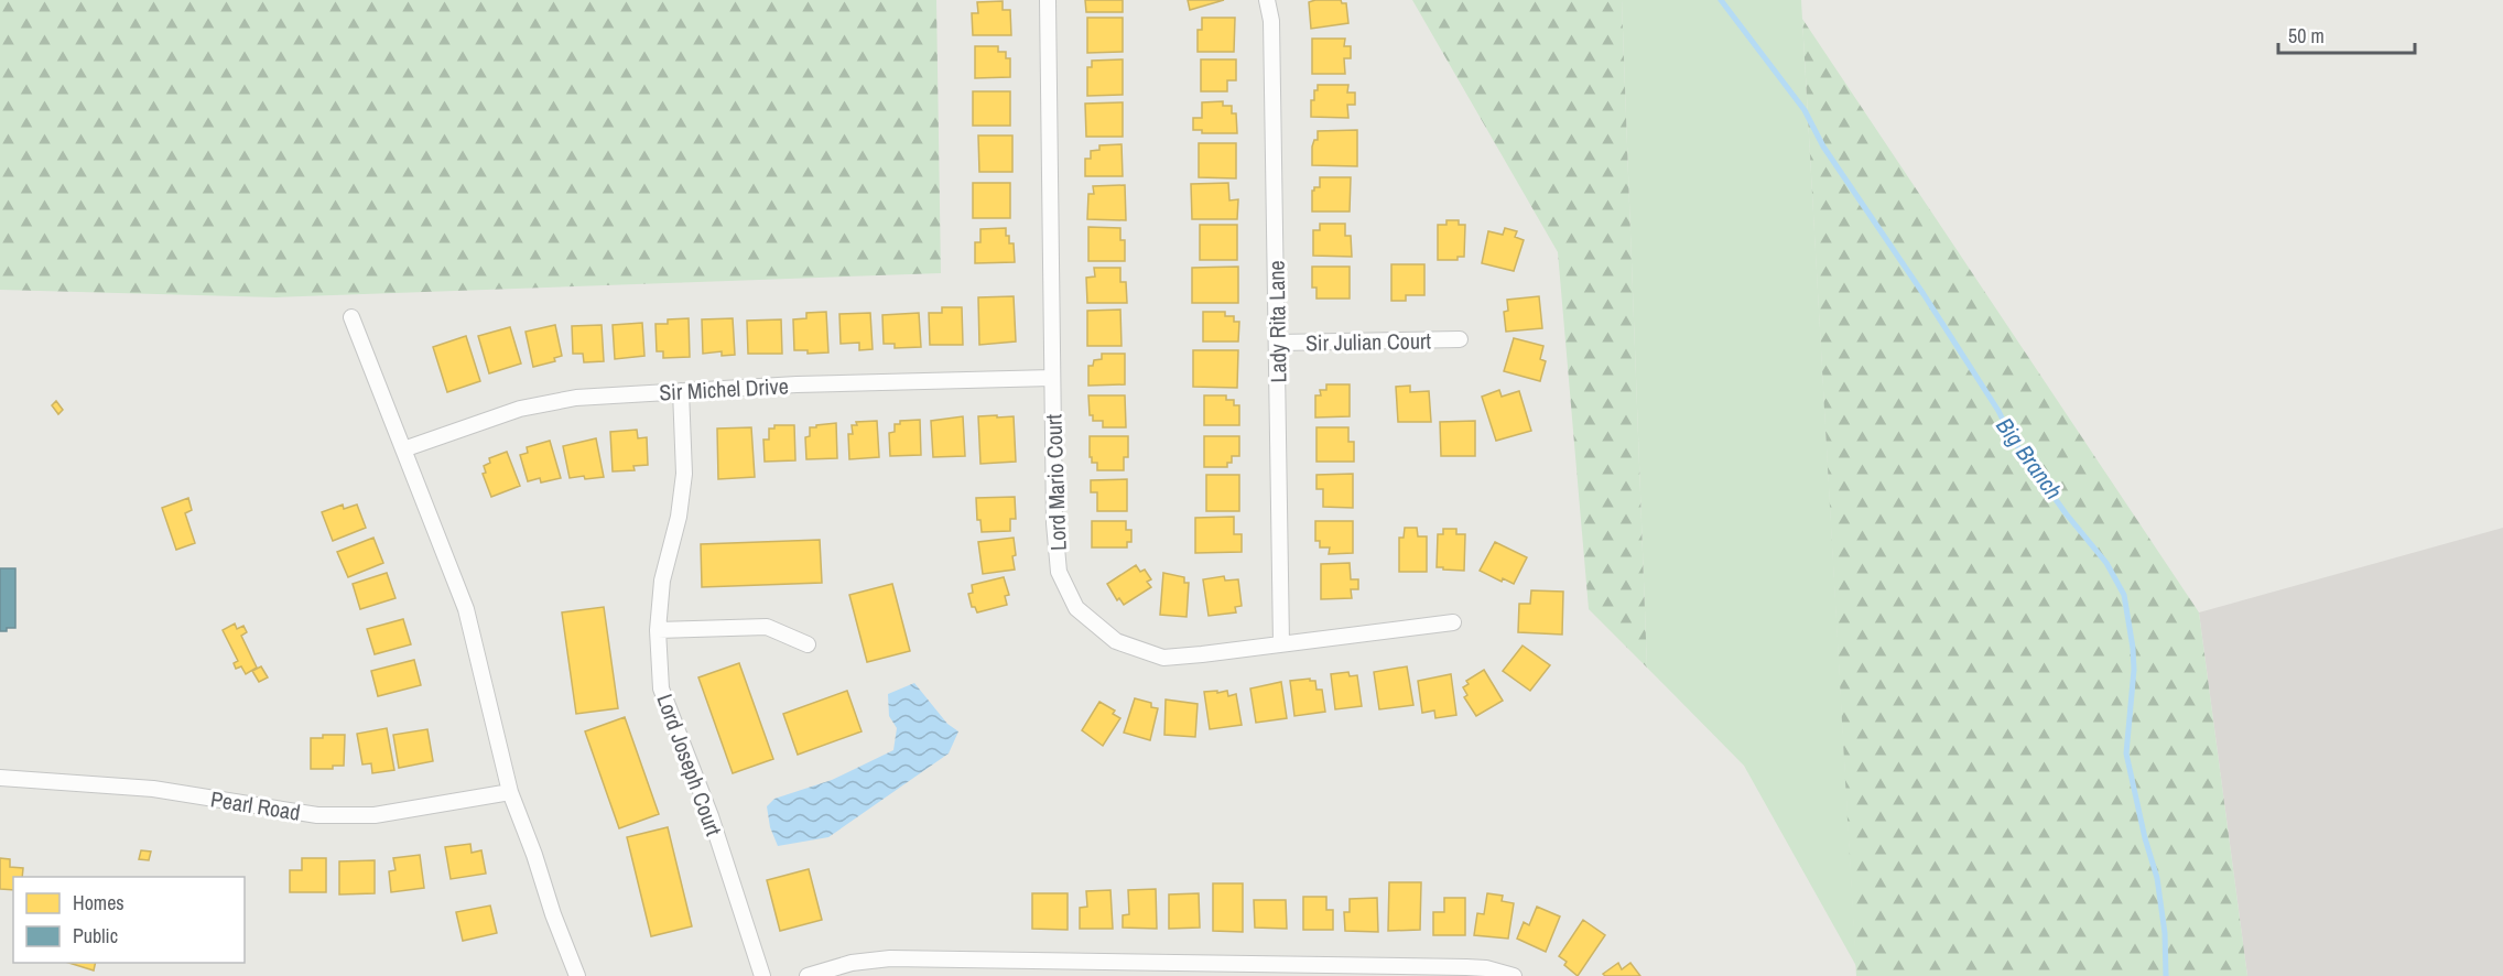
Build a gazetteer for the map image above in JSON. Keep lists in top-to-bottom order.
{
  "streets": {
    "street": [
      "Lady Rita Lane",
      "Sir Julian Court",
      "Sir Michel Drive",
      "Lord Mario Court",
      "Lord Joseph Court",
      "Pearl Road"
    ]
  },
  "crossings": [
    ["Lady Rita Lane", "Sir Julian Court"],
    ["Lady Rita Lane", "Lord Mario Court"],
    ["Sir Michel Drive", "Lord Mario Court"],
    ["Sir Michel Drive", "Lord Joseph Court"]
  ],
  "water": ["Big Branch"],
  "legend": ["Homes", "Public"],
  "scale_bar": "50 m"
}
